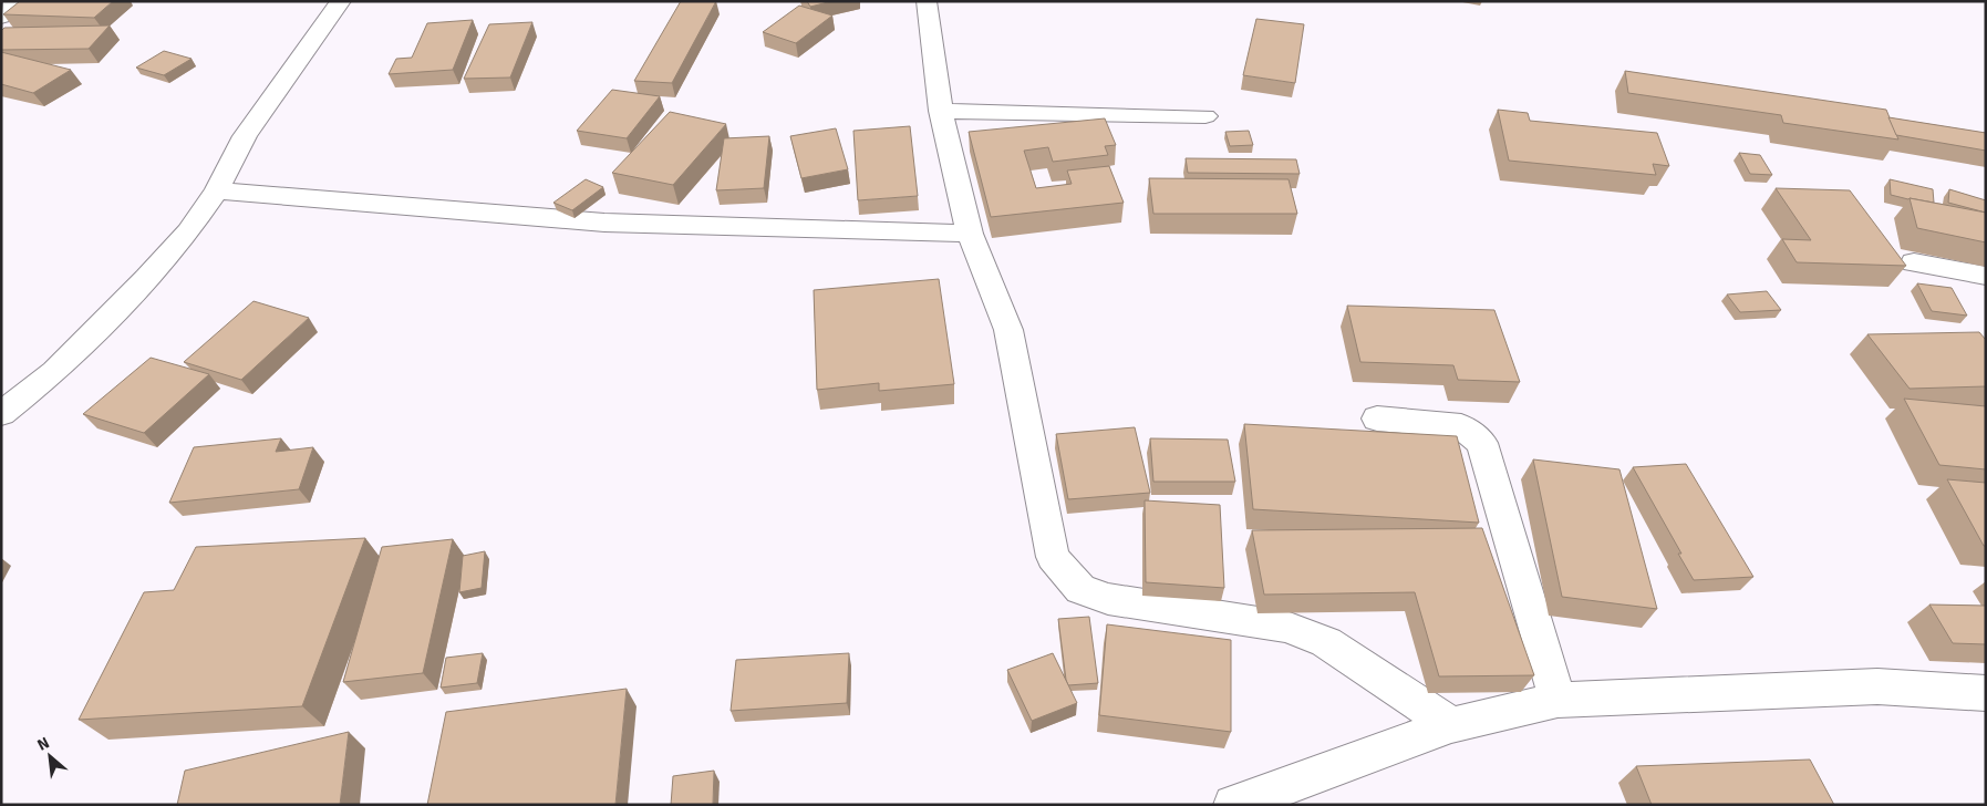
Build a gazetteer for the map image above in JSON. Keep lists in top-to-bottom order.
{
  "north": "top left"
}
